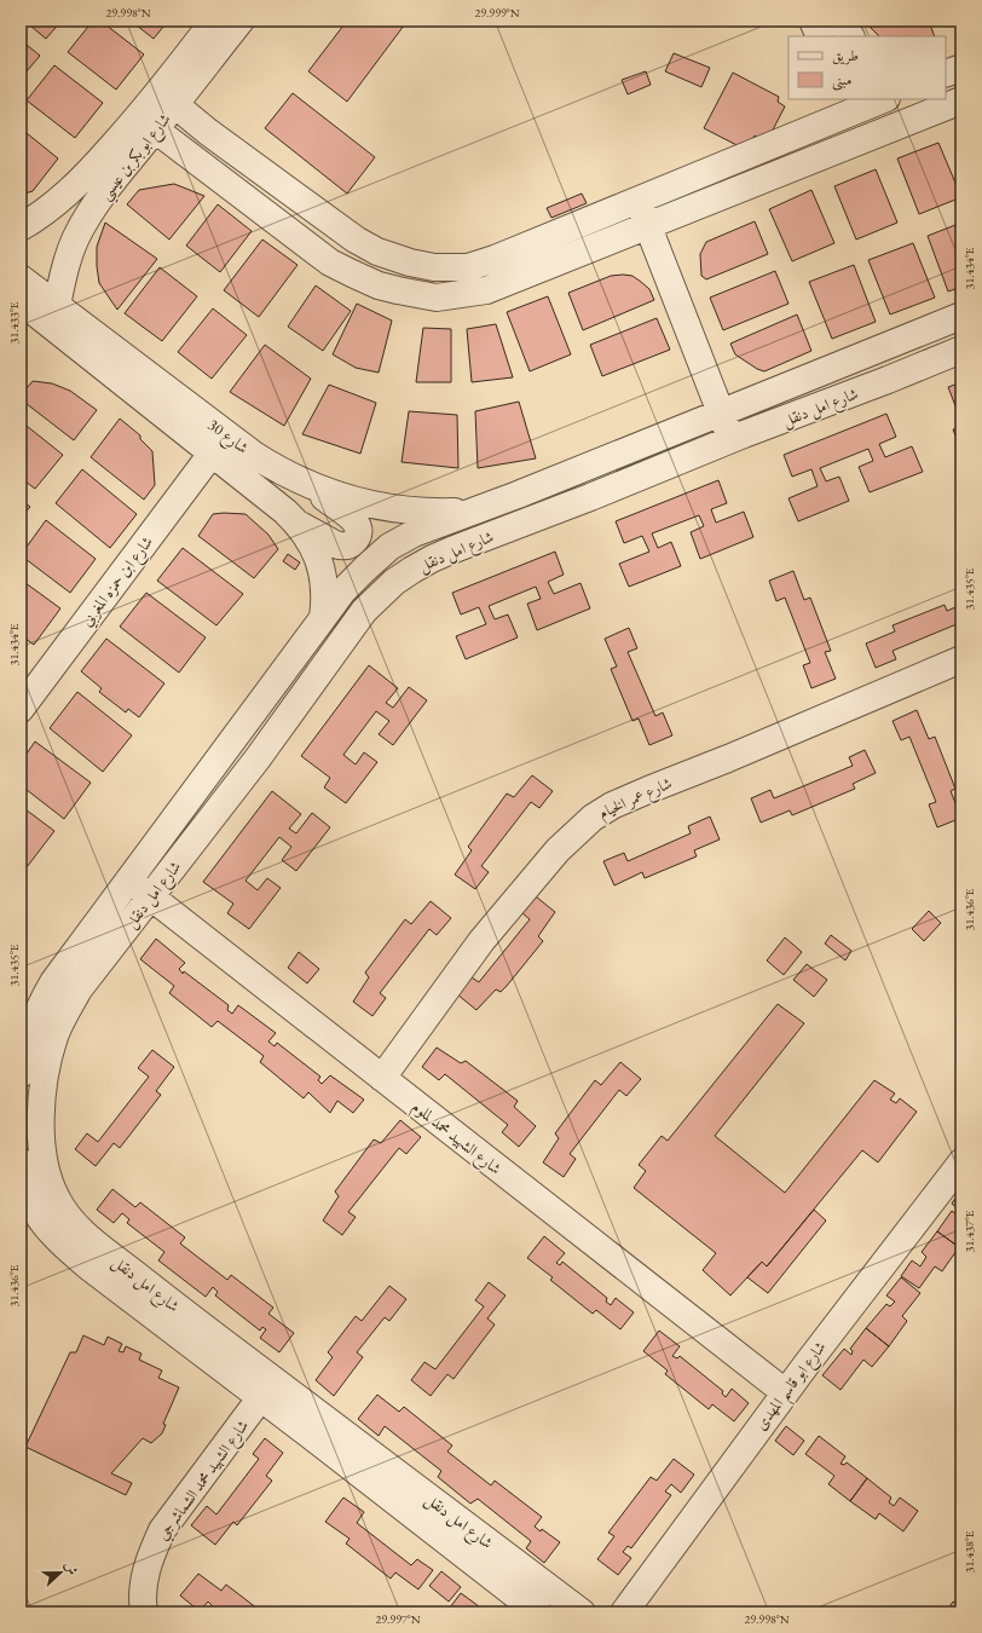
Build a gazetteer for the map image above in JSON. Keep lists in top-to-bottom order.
{
  "streets": {
    "street": [
      "شارع ابو بكر بن عيسي",
      "شارع امل دنقل",
      "شارع 30",
      "شارع ابن حمزه المغربي",
      "شارع عمر الخيام",
      "شارع الشهيد محمد لملوم",
      "شارع ابو قاسم المهدى",
      "شارع الشهيد محمد الشماشرجي"
    ]
  },
  "crossings": [
    ["شارع ابو بكر بن عيسي", "شارع 30"],
    ["شارع امل دنقل", "شارع 30"],
    ["شارع امل دنقل", "شارع الشهيد محمد لملوم"],
    ["شارع امل دنقل", "شارع الشهيد محمد الشماشرجي"],
    ["شارع 30", "شارع ابن حمزه المغربي"],
    ["شارع عمر الخيام", "شارع الشهيد محمد لملوم"],
    ["شارع الشهيد محمد لملوم", "شارع ابو قاسم المهدى"]
  ],
  "legend": ["طريق", "مبنى"],
  "north": "right",
  "coordinates": [
    "29.998°N",
    "29.999°N",
    "31.434°E",
    "31.433°E",
    "31.435°E",
    "31.436°E",
    "31.437°E",
    "31.438°E",
    "29.997°N"
  ]
}
